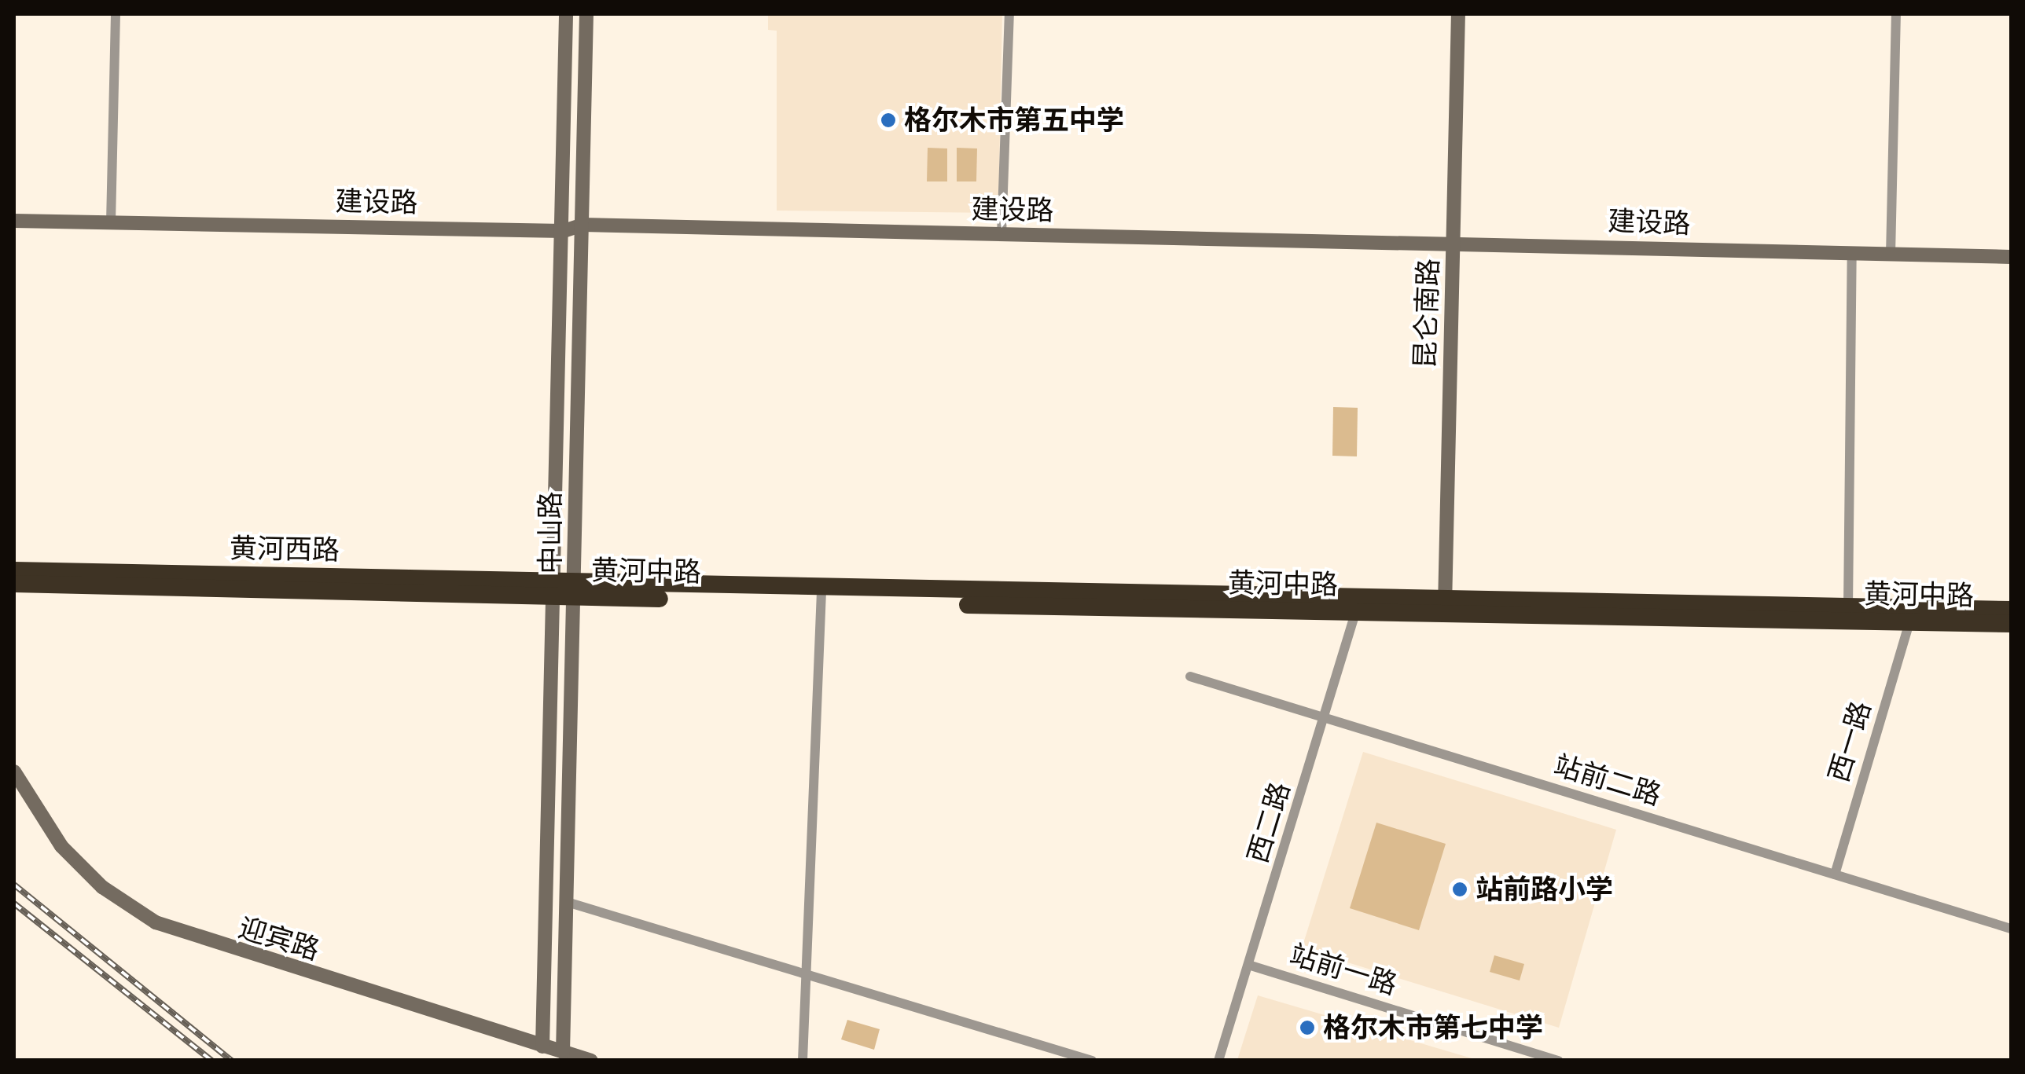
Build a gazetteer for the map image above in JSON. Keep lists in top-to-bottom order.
{
  "streets": {
    "highway": ["黄河西路", "黄河中路"],
    "main road": [
      "建设路",
      "昆仑南路",
      "中山路",
      "迎宾路"
    ],
    "street": [
      "西一路",
      "站前二路",
      "西二路",
      "站前一路"
    ]
  },
  "crossings": [
    ["建设路", "昆仑南路"],
    ["建设路", "中山路"],
    ["昆仑南路", "黄河中路"],
    ["中山路", "黄河西路"],
    ["中山路", "黄河中路"],
    ["中山路", "迎宾路"],
    ["黄河西路", "黄河中路"],
    ["黄河中路", "西一路"],
    ["黄河中路", "西二路"],
    ["西一路", "站前二路"],
    ["站前二路", "西二路"],
    ["西二路", "站前一路"]
  ],
  "places": ["格尔木市第五中学", "站前路小学", "格尔木市第七中学"]
}
